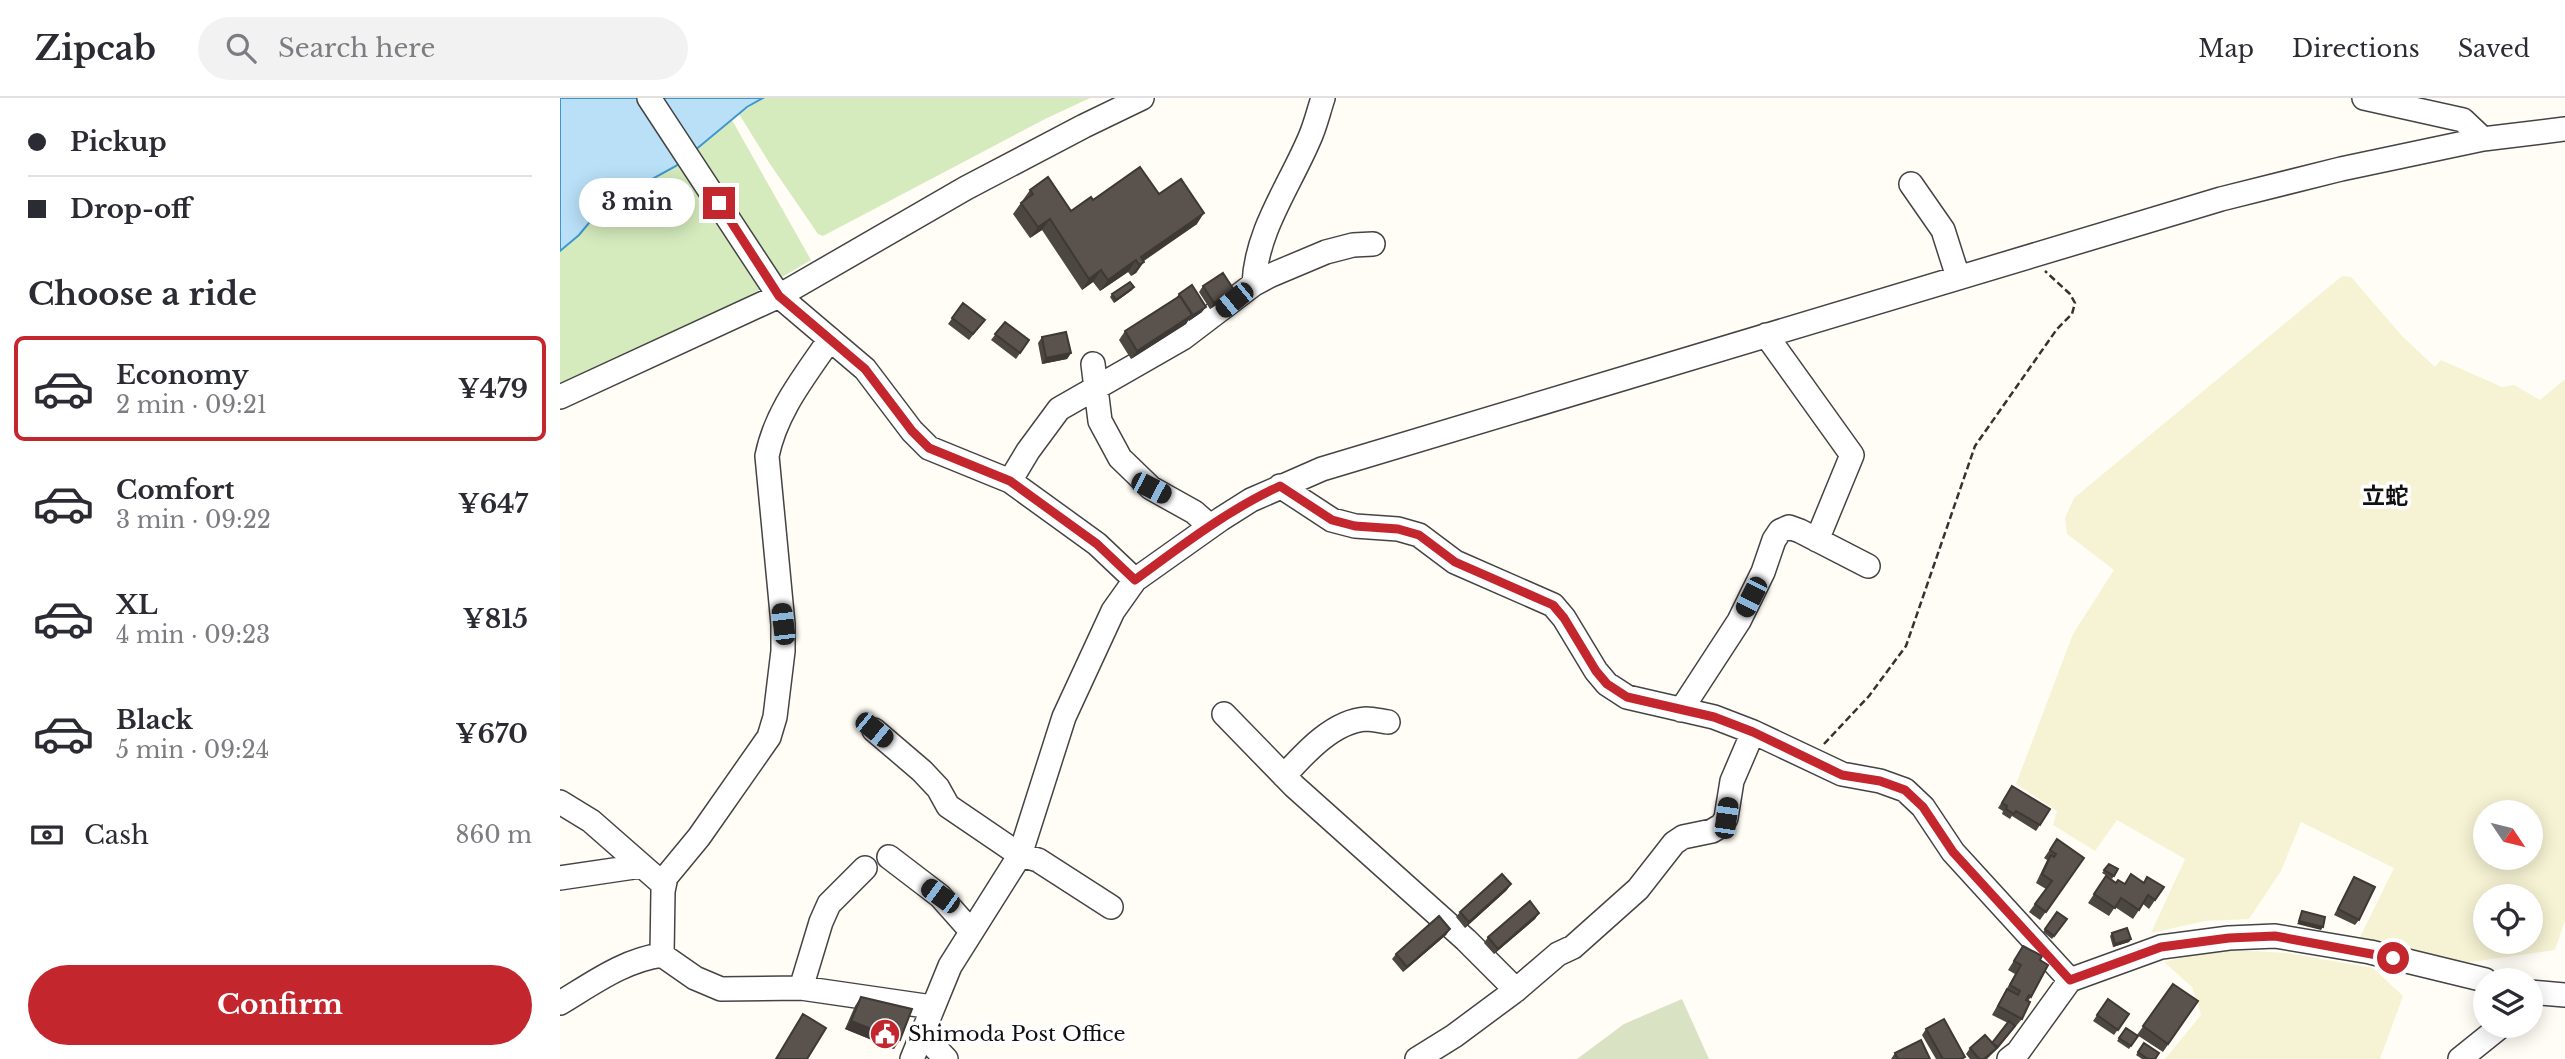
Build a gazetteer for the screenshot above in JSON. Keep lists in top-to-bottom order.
{
  "districts": ["立蛇"],
  "places": {
    "public building": ["Shimoda Post Office"]
  },
  "north": "bottom right",
  "page": {
    "header": "Zipcab",
    "search": "Search here",
    "nav": ["Map", "Directions", "Saved"],
    "banner": ["Pickup", "Drop-off"],
    "bubble": "3 min",
    "heading": "Choose a ride",
    "list": [
      {
        "name": "Economy",
        "note": "2 min · 09:21",
        "value": "¥479"
      },
      {
        "name": "Comfort",
        "note": "3 min · 09:22",
        "value": "¥647"
      },
      {
        "name": "XL",
        "note": "4 min · 09:23",
        "value": "¥815"
      },
      {
        "name": "Black",
        "note": "5 min · 09:24",
        "value": "¥670"
      }
    ],
    "pay": ["Cash", "860 m"],
    "buttons": "Confirm"
  }
}
